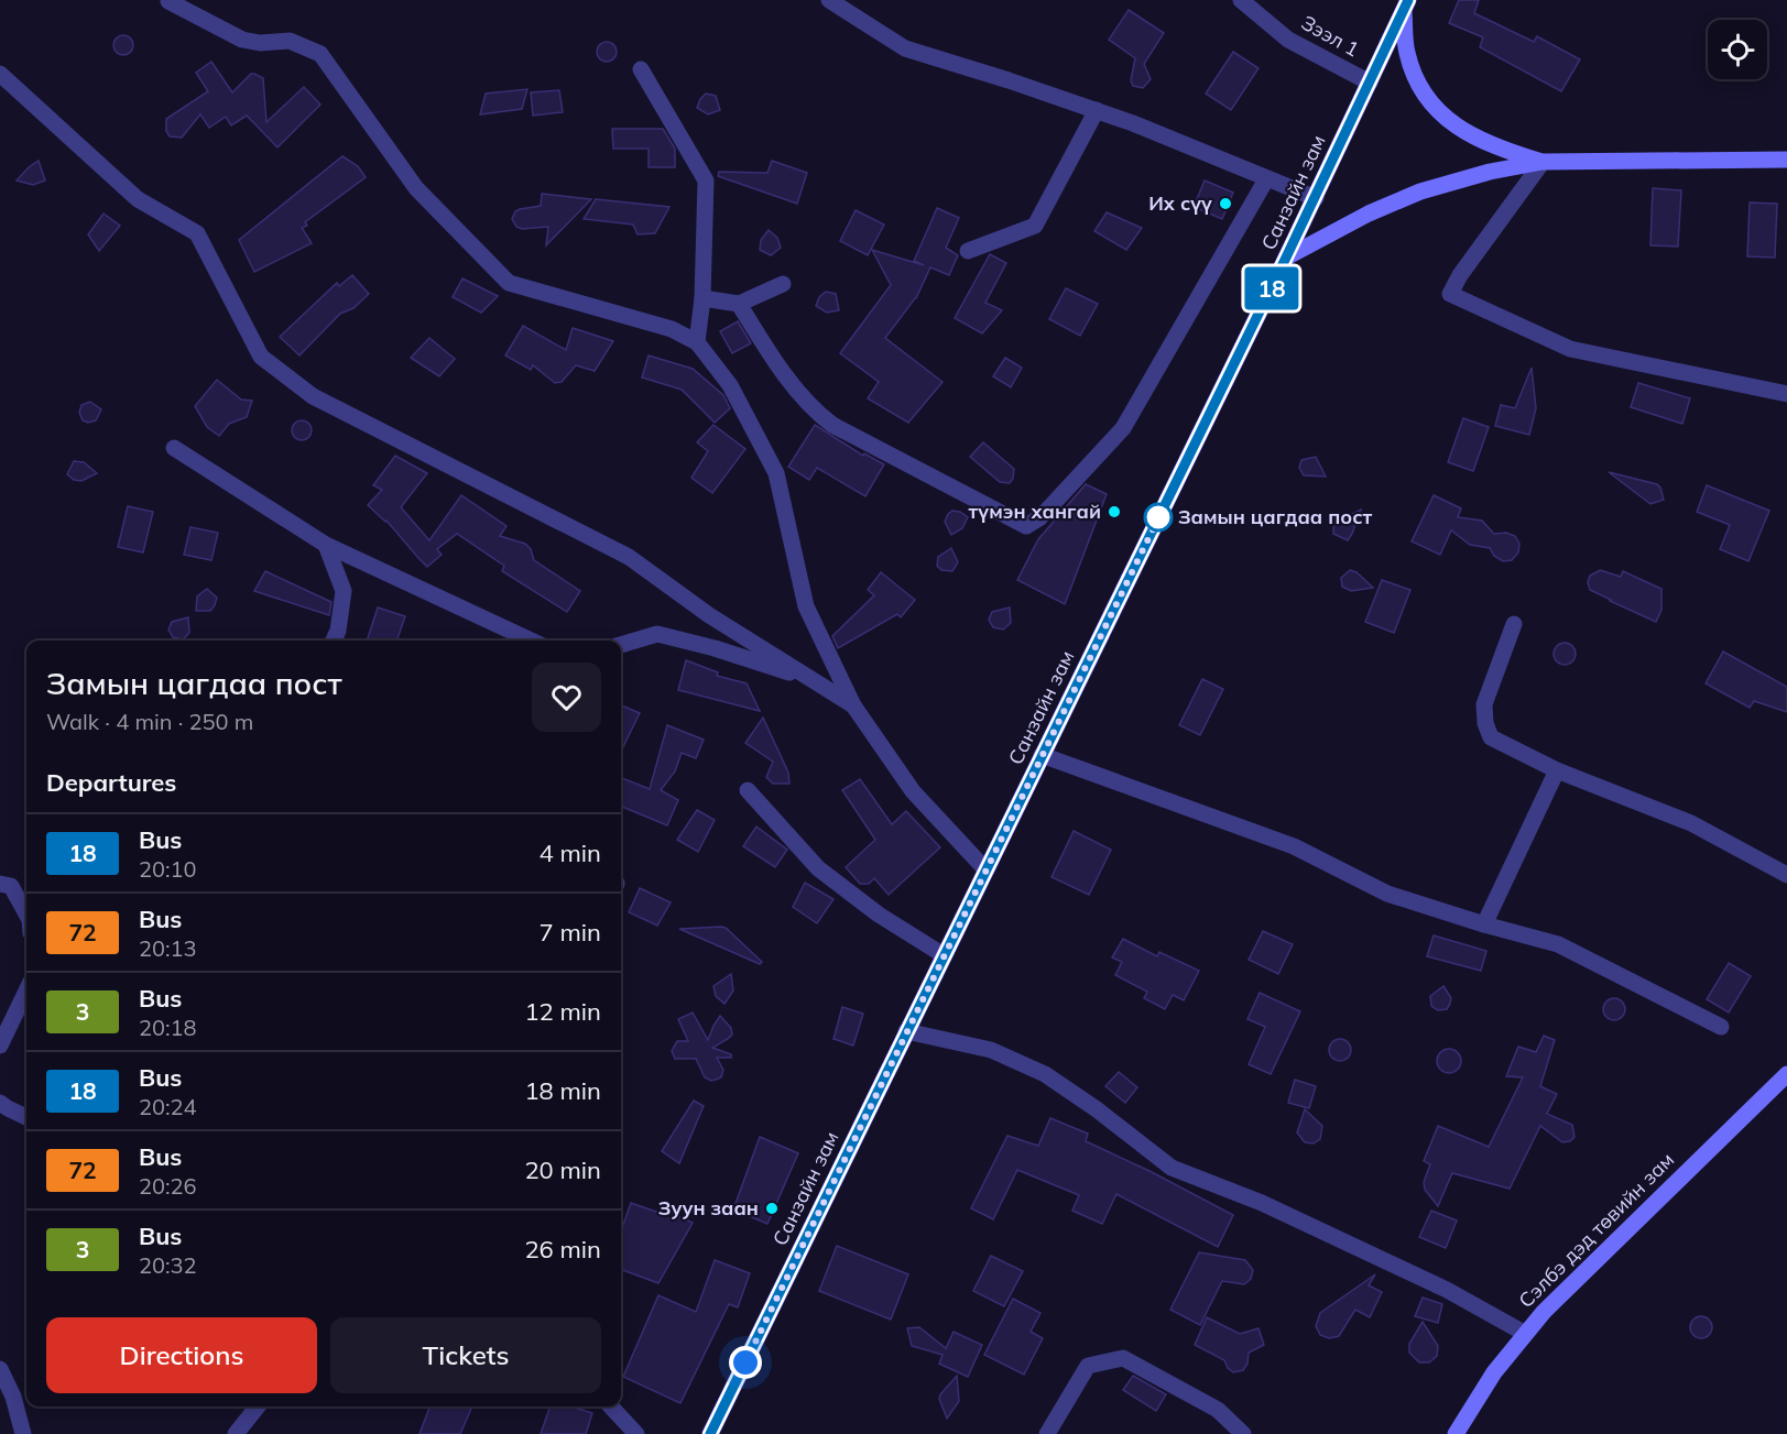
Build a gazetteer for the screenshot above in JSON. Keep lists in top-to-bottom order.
{
  "streets": {
    "main road": ["Санзайн зам", "Сэлбэ дэд төвийн зам"],
    "street": ["Зээл 1"]
  },
  "crossings": [
    ["Зээл 1", "Санзайн зам"]
  ],
  "places": [
    "Их сүү",
    "түмэн хангай",
    "Замын цагдаа пост",
    "Зуун заан"
  ],
  "lines": ["bus line 18"],
  "page": {
    "on_map": "18",
    "heading": [
      ["Замын цагдаа пост", "Walk · 4 min · 250 m"],
      "Departures"
    ],
    "list": [
      {
        "mark": "18",
        "name": "Bus",
        "note": "20:10",
        "value": "4 min"
      },
      {
        "mark": "72",
        "name": "Bus",
        "note": "20:13",
        "value": "7 min"
      },
      {
        "mark": "3",
        "name": "Bus",
        "note": "20:18",
        "value": "12 min"
      },
      {
        "mark": "18",
        "name": "Bus",
        "note": "20:24",
        "value": "18 min"
      },
      {
        "mark": "72",
        "name": "Bus",
        "note": "20:26",
        "value": "20 min"
      },
      {
        "mark": "3",
        "name": "Bus",
        "note": "20:32",
        "value": "26 min"
      }
    ],
    "buttons": ["Directions", "Tickets"]
  }
}
